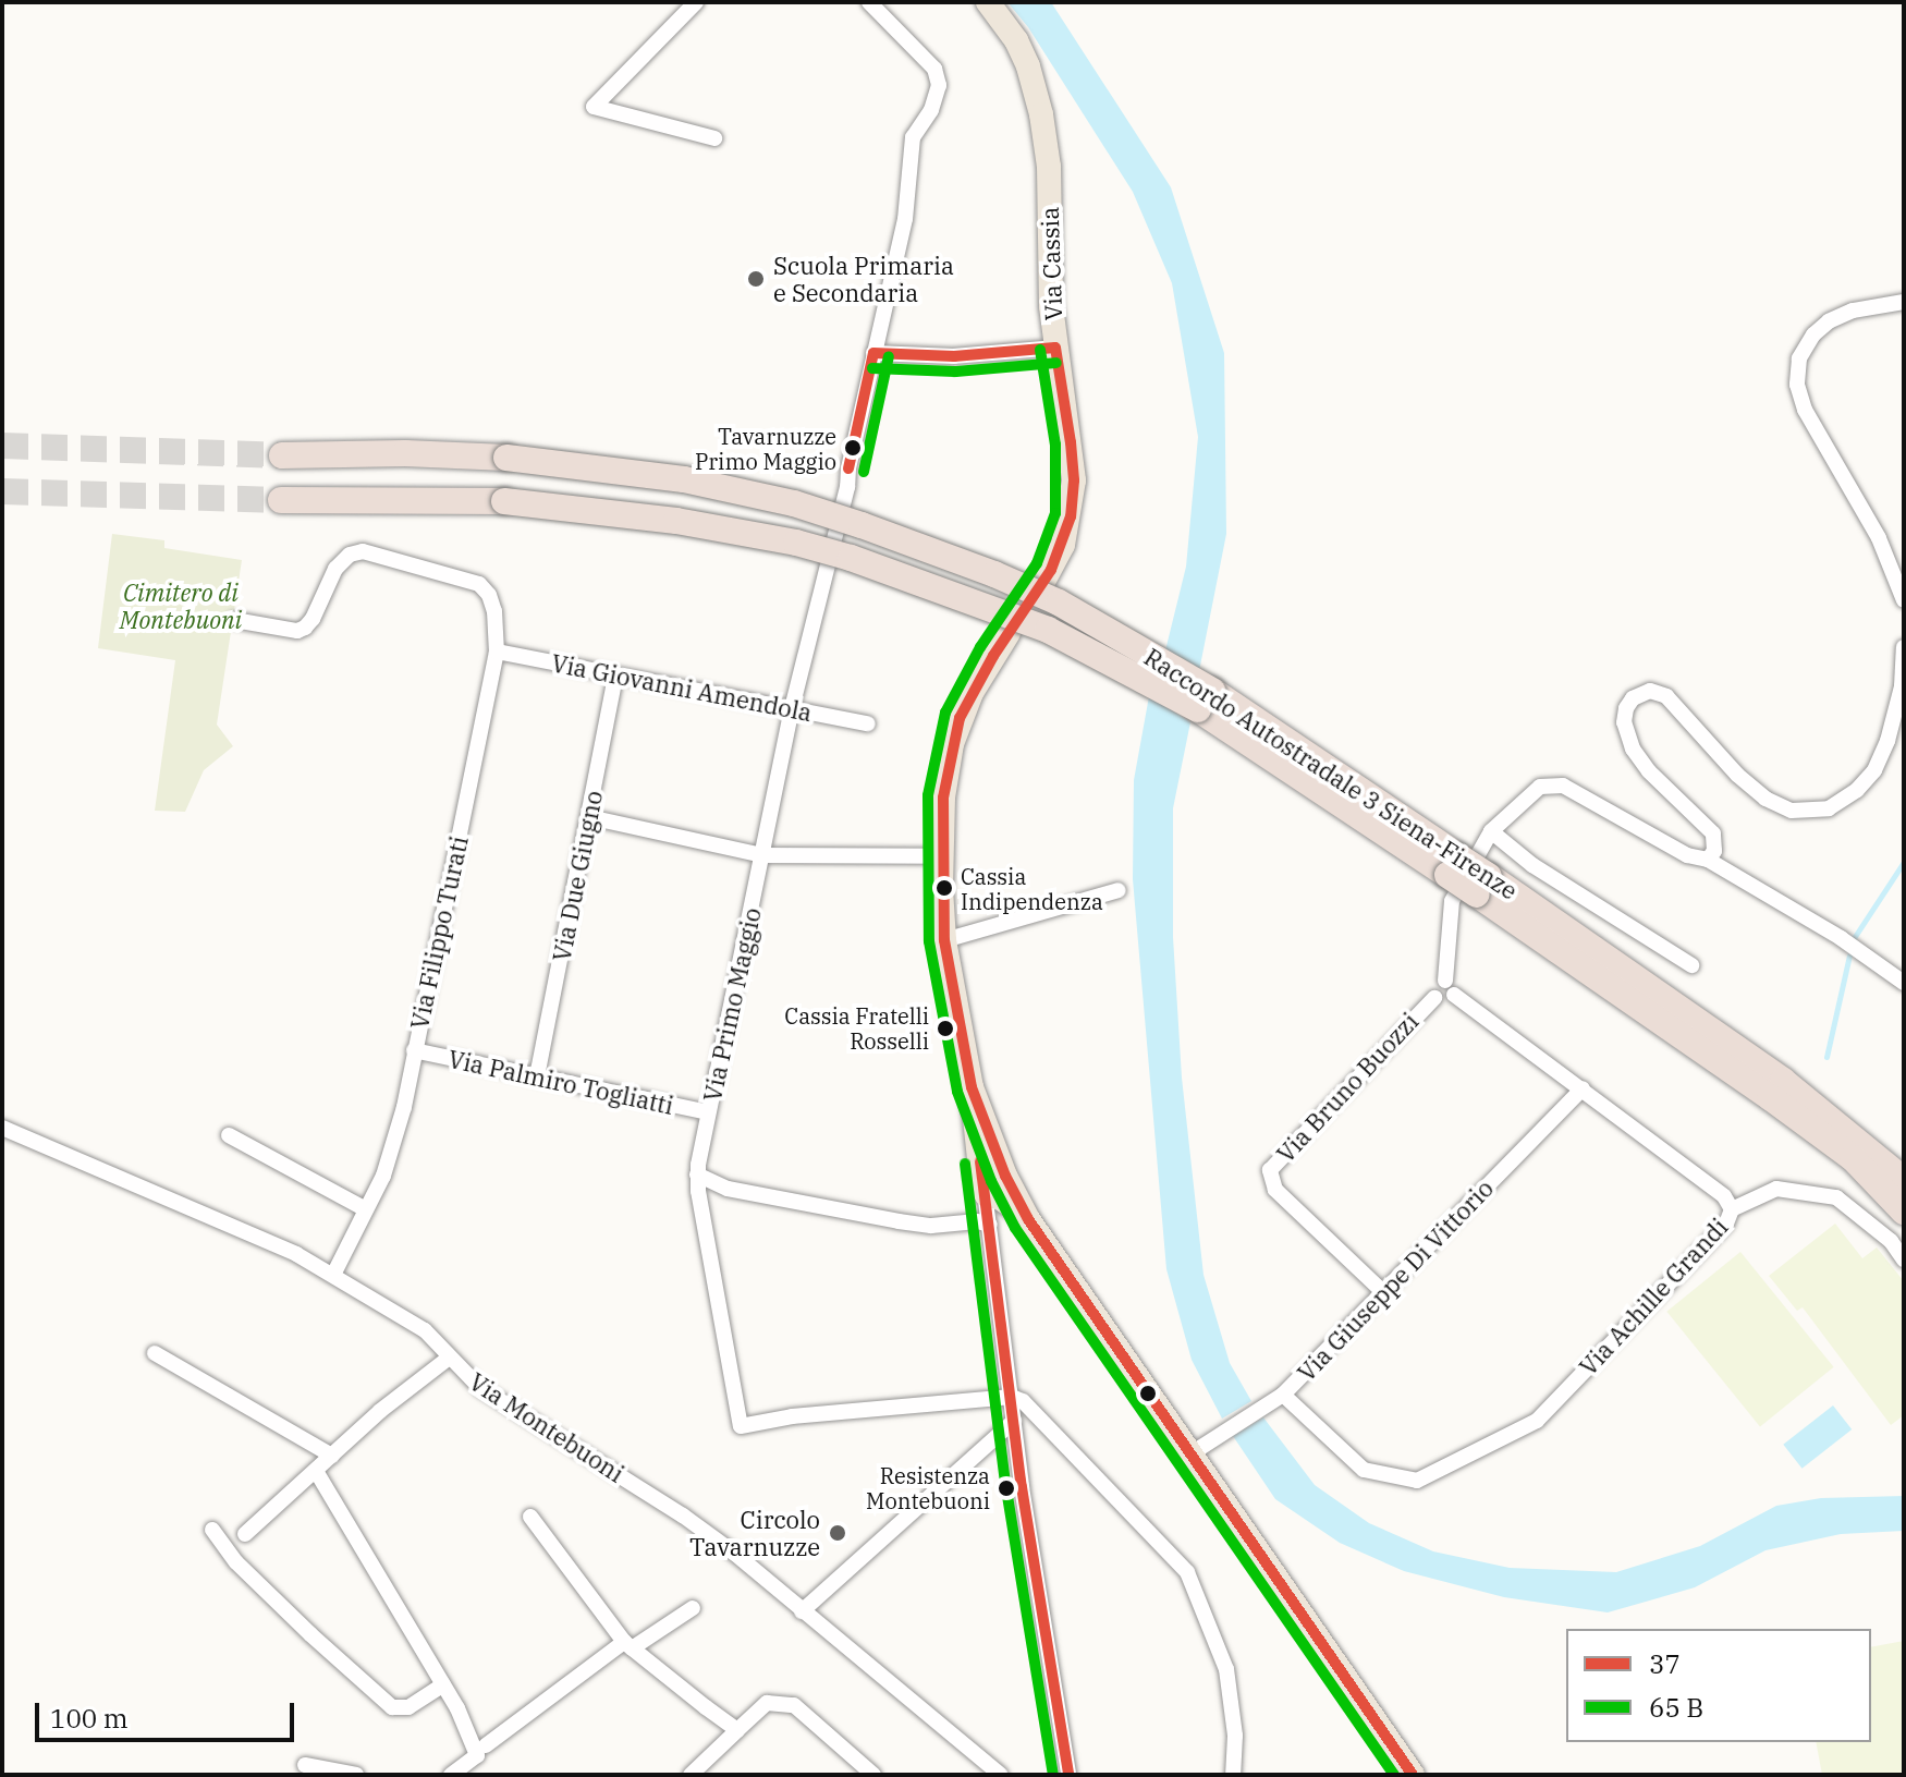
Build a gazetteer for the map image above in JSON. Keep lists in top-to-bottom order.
{
  "streets": {
    "highway": ["Raccordo Autostradale 3 Siena-Firenze"],
    "main road": ["Via Cassia"],
    "street": [
      "Via Giovanni Amendola",
      "Via Due Giugno",
      "Via Filippo Turati",
      "Via Primo Maggio",
      "Via Palmiro Togliatti",
      "Via Bruno Buozzi",
      "Via Giuseppe Di Vittorio",
      "Via Achille Grandi",
      "Via Montebuoni"
    ]
  },
  "crossings": [
    ["Via Giovanni Amendola", "Via Due Giugno"],
    ["Via Giovanni Amendola", "Via Filippo Turati"],
    ["Via Giovanni Amendola", "Via Primo Maggio"],
    ["Via Due Giugno", "Via Palmiro Togliatti"],
    ["Via Filippo Turati", "Via Palmiro Togliatti"],
    ["Via Filippo Turati", "Via Montebuoni"],
    ["Via Primo Maggio", "Via Palmiro Togliatti"],
    ["Via Bruno Buozzi", "Via Giuseppe Di Vittorio"],
    ["Via Bruno Buozzi", "Via Achille Grandi"],
    ["Via Giuseppe Di Vittorio", "Via Achille Grandi"]
  ],
  "parks": ["Cimitero di Montebuoni"],
  "places": [
    "Scuola Primaria e Secondaria",
    "Tavarnuzze Primo Maggio",
    "Cassia Indipendenza",
    "Cassia Fratelli Rosselli",
    "Resistenza Montebuoni",
    "Circolo Tavarnuzze"
  ],
  "lines": ["transit line 37"],
  "legend": ["37", "65 B"],
  "scale_bar": "100 m"
}
